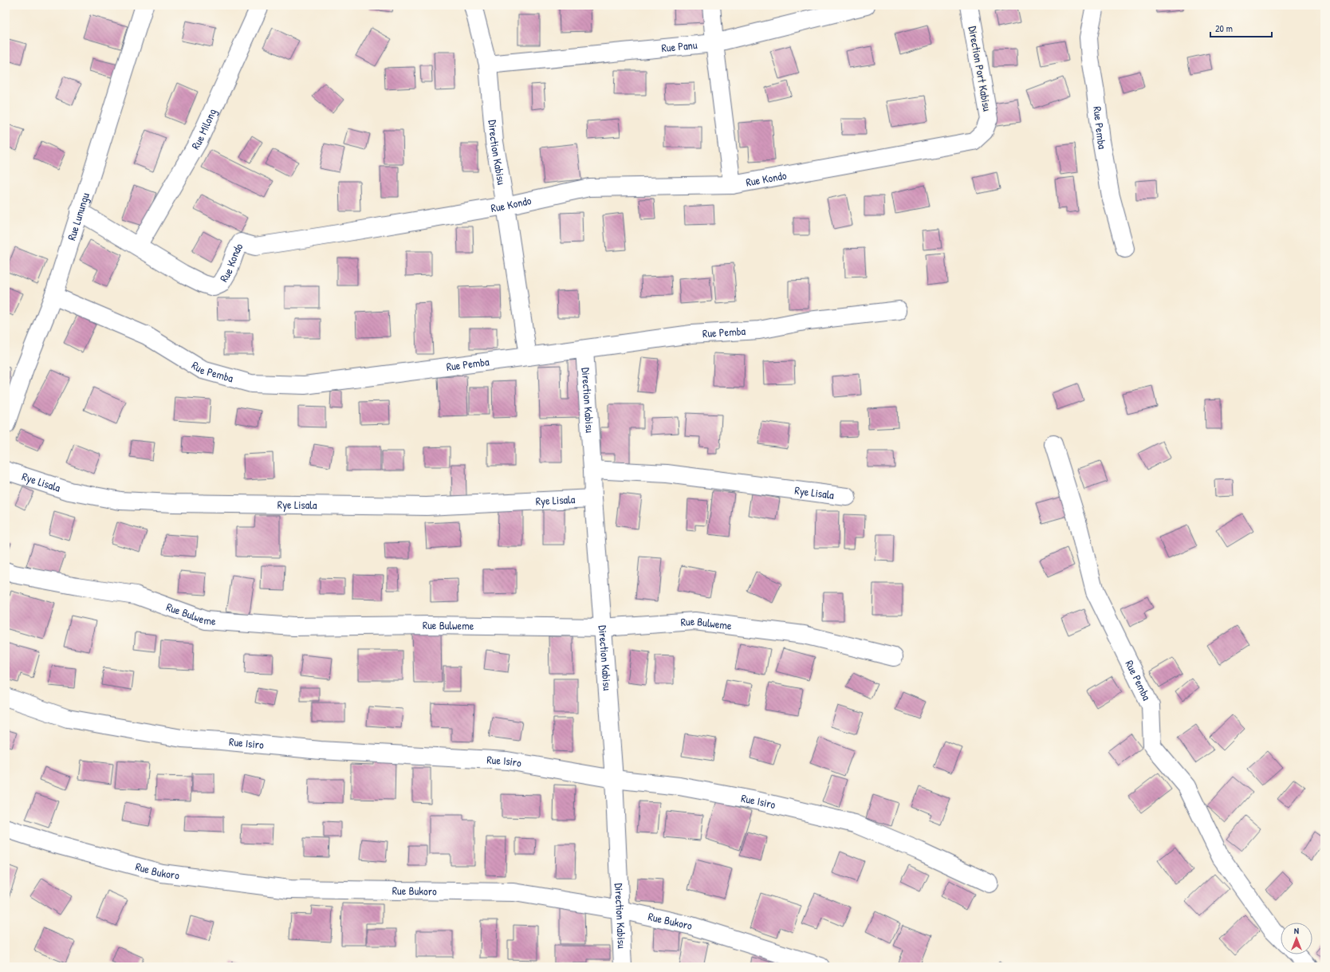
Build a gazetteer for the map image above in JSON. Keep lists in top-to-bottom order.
{
  "streets": {
    "street": [
      "Rue Panu",
      "Direction Port Kabisu",
      "Rue Pemba",
      "Rue Milong",
      "Direction Kabisu",
      "Rue Kondo",
      "Rue Lunungu",
      "Rye Lisala",
      "Rue Bulweme",
      "Rue Isiro",
      "Rue Bukoro"
    ]
  },
  "crossings": [
    ["Rue Panu", "Direction Kabisu"],
    ["Direction Port Kabisu", "Rue Kondo"],
    ["Rue Pemba", "Direction Kabisu"],
    ["Rue Pemba", "Rue Lunungu"],
    ["Rue Milong", "Rue Kondo"],
    ["Direction Kabisu", "Rue Kondo"],
    ["Direction Kabisu", "Rye Lisala"],
    ["Direction Kabisu", "Rue Bulweme"],
    ["Direction Kabisu", "Rue Isiro"],
    ["Direction Kabisu", "Rue Bukoro"],
    ["Rue Kondo", "Rue Lunungu"]
  ],
  "scale_bar": "20 m",
  "north": "top"
}
